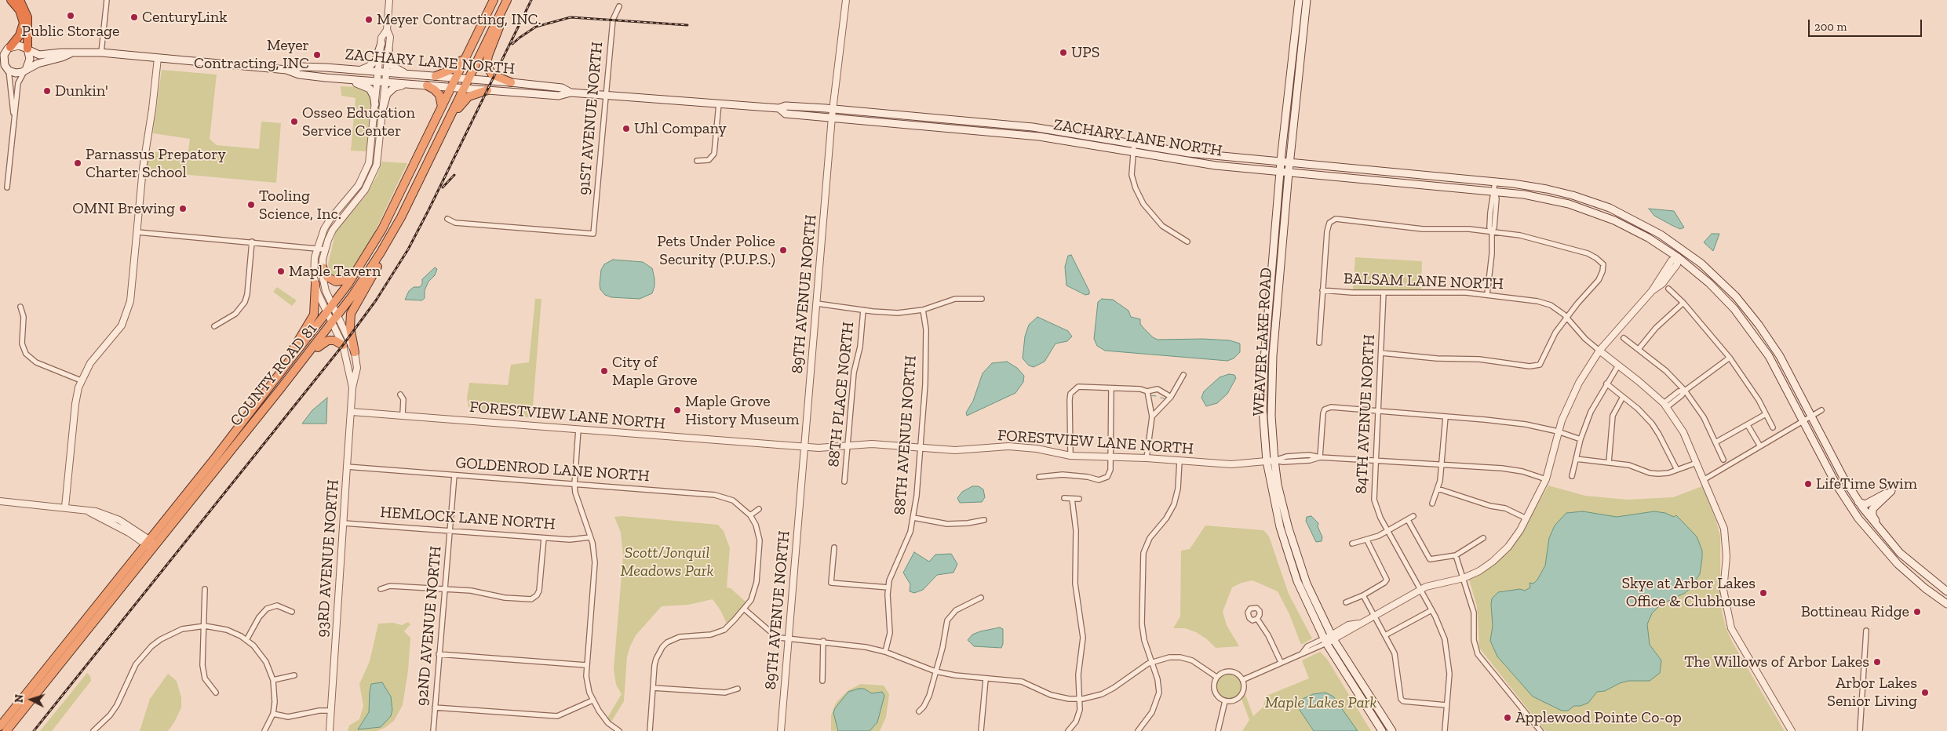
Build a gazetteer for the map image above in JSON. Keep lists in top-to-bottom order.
{
  "streets": {
    "highway": ["COUNTY ROAD 81"],
    "main road": ["ZACHARY LANE NORTH", "WEAVER LAKE ROAD"],
    "street": [
      "91ST AVENUE NORTH",
      "BALSAM LANE NORTH",
      "89TH AVENUE NORTH",
      "88TH PLACE NORTH",
      "84TH AVENUE NORTH",
      "FORESTVIEW LANE NORTH",
      "88TH AVENUE NORTH",
      "GOLDENROD LANE NORTH",
      "HEMLOCK LANE NORTH",
      "93RD AVENUE NORTH",
      "92ND AVENUE NORTH"
    ]
  },
  "crossings": [
    ["ZACHARY LANE NORTH", "91ST AVENUE NORTH"],
    ["ZACHARY LANE NORTH", "89TH AVENUE NORTH"],
    ["ZACHARY LANE NORTH", "WEAVER LAKE ROAD"],
    ["ZACHARY LANE NORTH", "COUNTY ROAD 81"],
    ["ZACHARY LANE NORTH", "93RD AVENUE NORTH"],
    ["BALSAM LANE NORTH", "84TH AVENUE NORTH"],
    ["89TH AVENUE NORTH", "FORESTVIEW LANE NORTH"],
    ["WEAVER LAKE ROAD", "FORESTVIEW LANE NORTH"],
    ["COUNTY ROAD 81", "93RD AVENUE NORTH"],
    ["88TH PLACE NORTH", "FORESTVIEW LANE NORTH"],
    ["84TH AVENUE NORTH", "FORESTVIEW LANE NORTH"],
    ["FORESTVIEW LANE NORTH", "88TH AVENUE NORTH"],
    ["FORESTVIEW LANE NORTH", "93RD AVENUE NORTH"],
    ["GOLDENROD LANE NORTH", "93RD AVENUE NORTH"],
    ["GOLDENROD LANE NORTH", "92ND AVENUE NORTH"],
    ["HEMLOCK LANE NORTH", "93RD AVENUE NORTH"],
    ["HEMLOCK LANE NORTH", "92ND AVENUE NORTH"]
  ],
  "parks": ["Scott/Jonquil Meadows Park", "Maple Lakes Park"],
  "places": [
    "Public Storage",
    "CenturyLink",
    "Meyer Contracting, INC.",
    "UPS",
    "Meyer Contracting, INC",
    "Dunkin'",
    "Osseo Education Service Center",
    "Uhl Company",
    "Parnassus Prepatory Charter School",
    "Tooling Science, Inc.",
    "OMNI Brewing",
    "Pets Under Police Security (P.U.P.S.)",
    "Maple Tavern",
    "City of Maple Grove",
    "Maple Grove History Museum",
    "LifeTime Swim",
    "Skye at Arbor Lakes Office & Clubhouse",
    "Bottineau Ridge",
    "The Willows of Arbor Lakes",
    "Arbor Lakes Senior Living",
    "Applewood Pointe Co-op"
  ],
  "scale_bar": "200 m",
  "north": "left"
}
